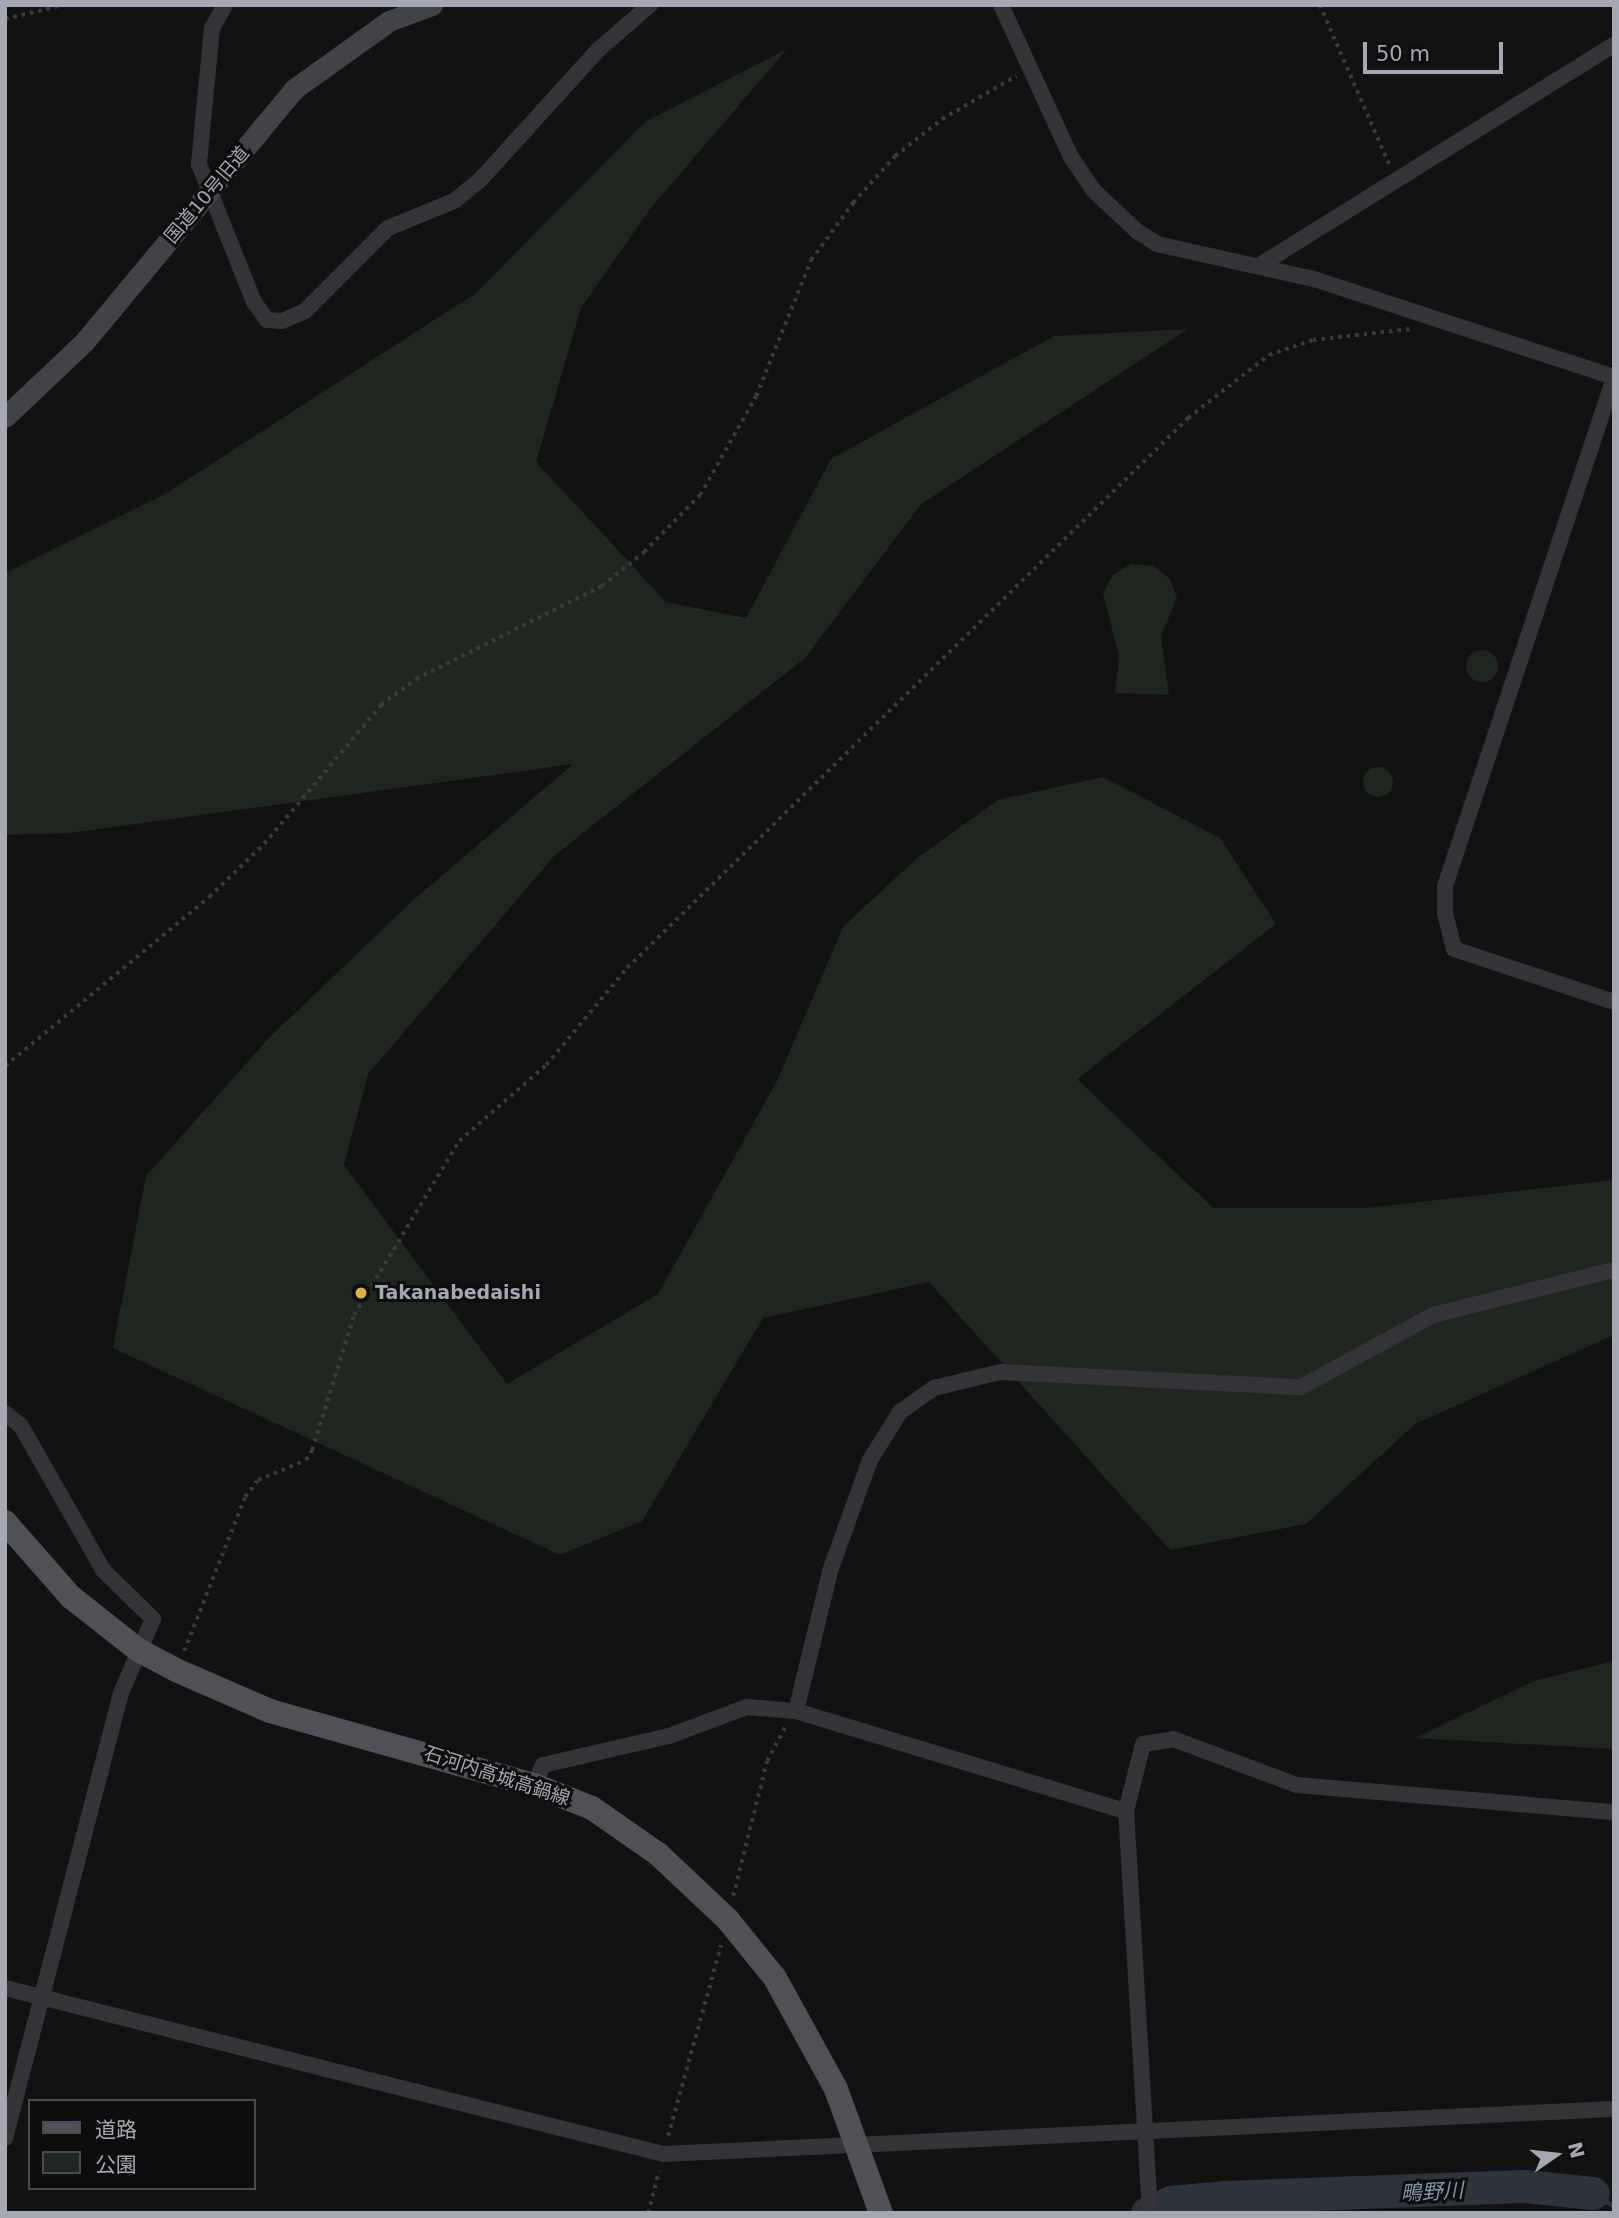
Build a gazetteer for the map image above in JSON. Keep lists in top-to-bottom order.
{
  "streets": {
    "main road": ["石河内高城高鍋線"],
    "street": ["国道10号旧道"]
  },
  "water": ["鴫野川"],
  "places": ["Takanabedaishi"],
  "legend": ["道路", "公園"],
  "scale_bar": "50 m",
  "north": "right"
}
